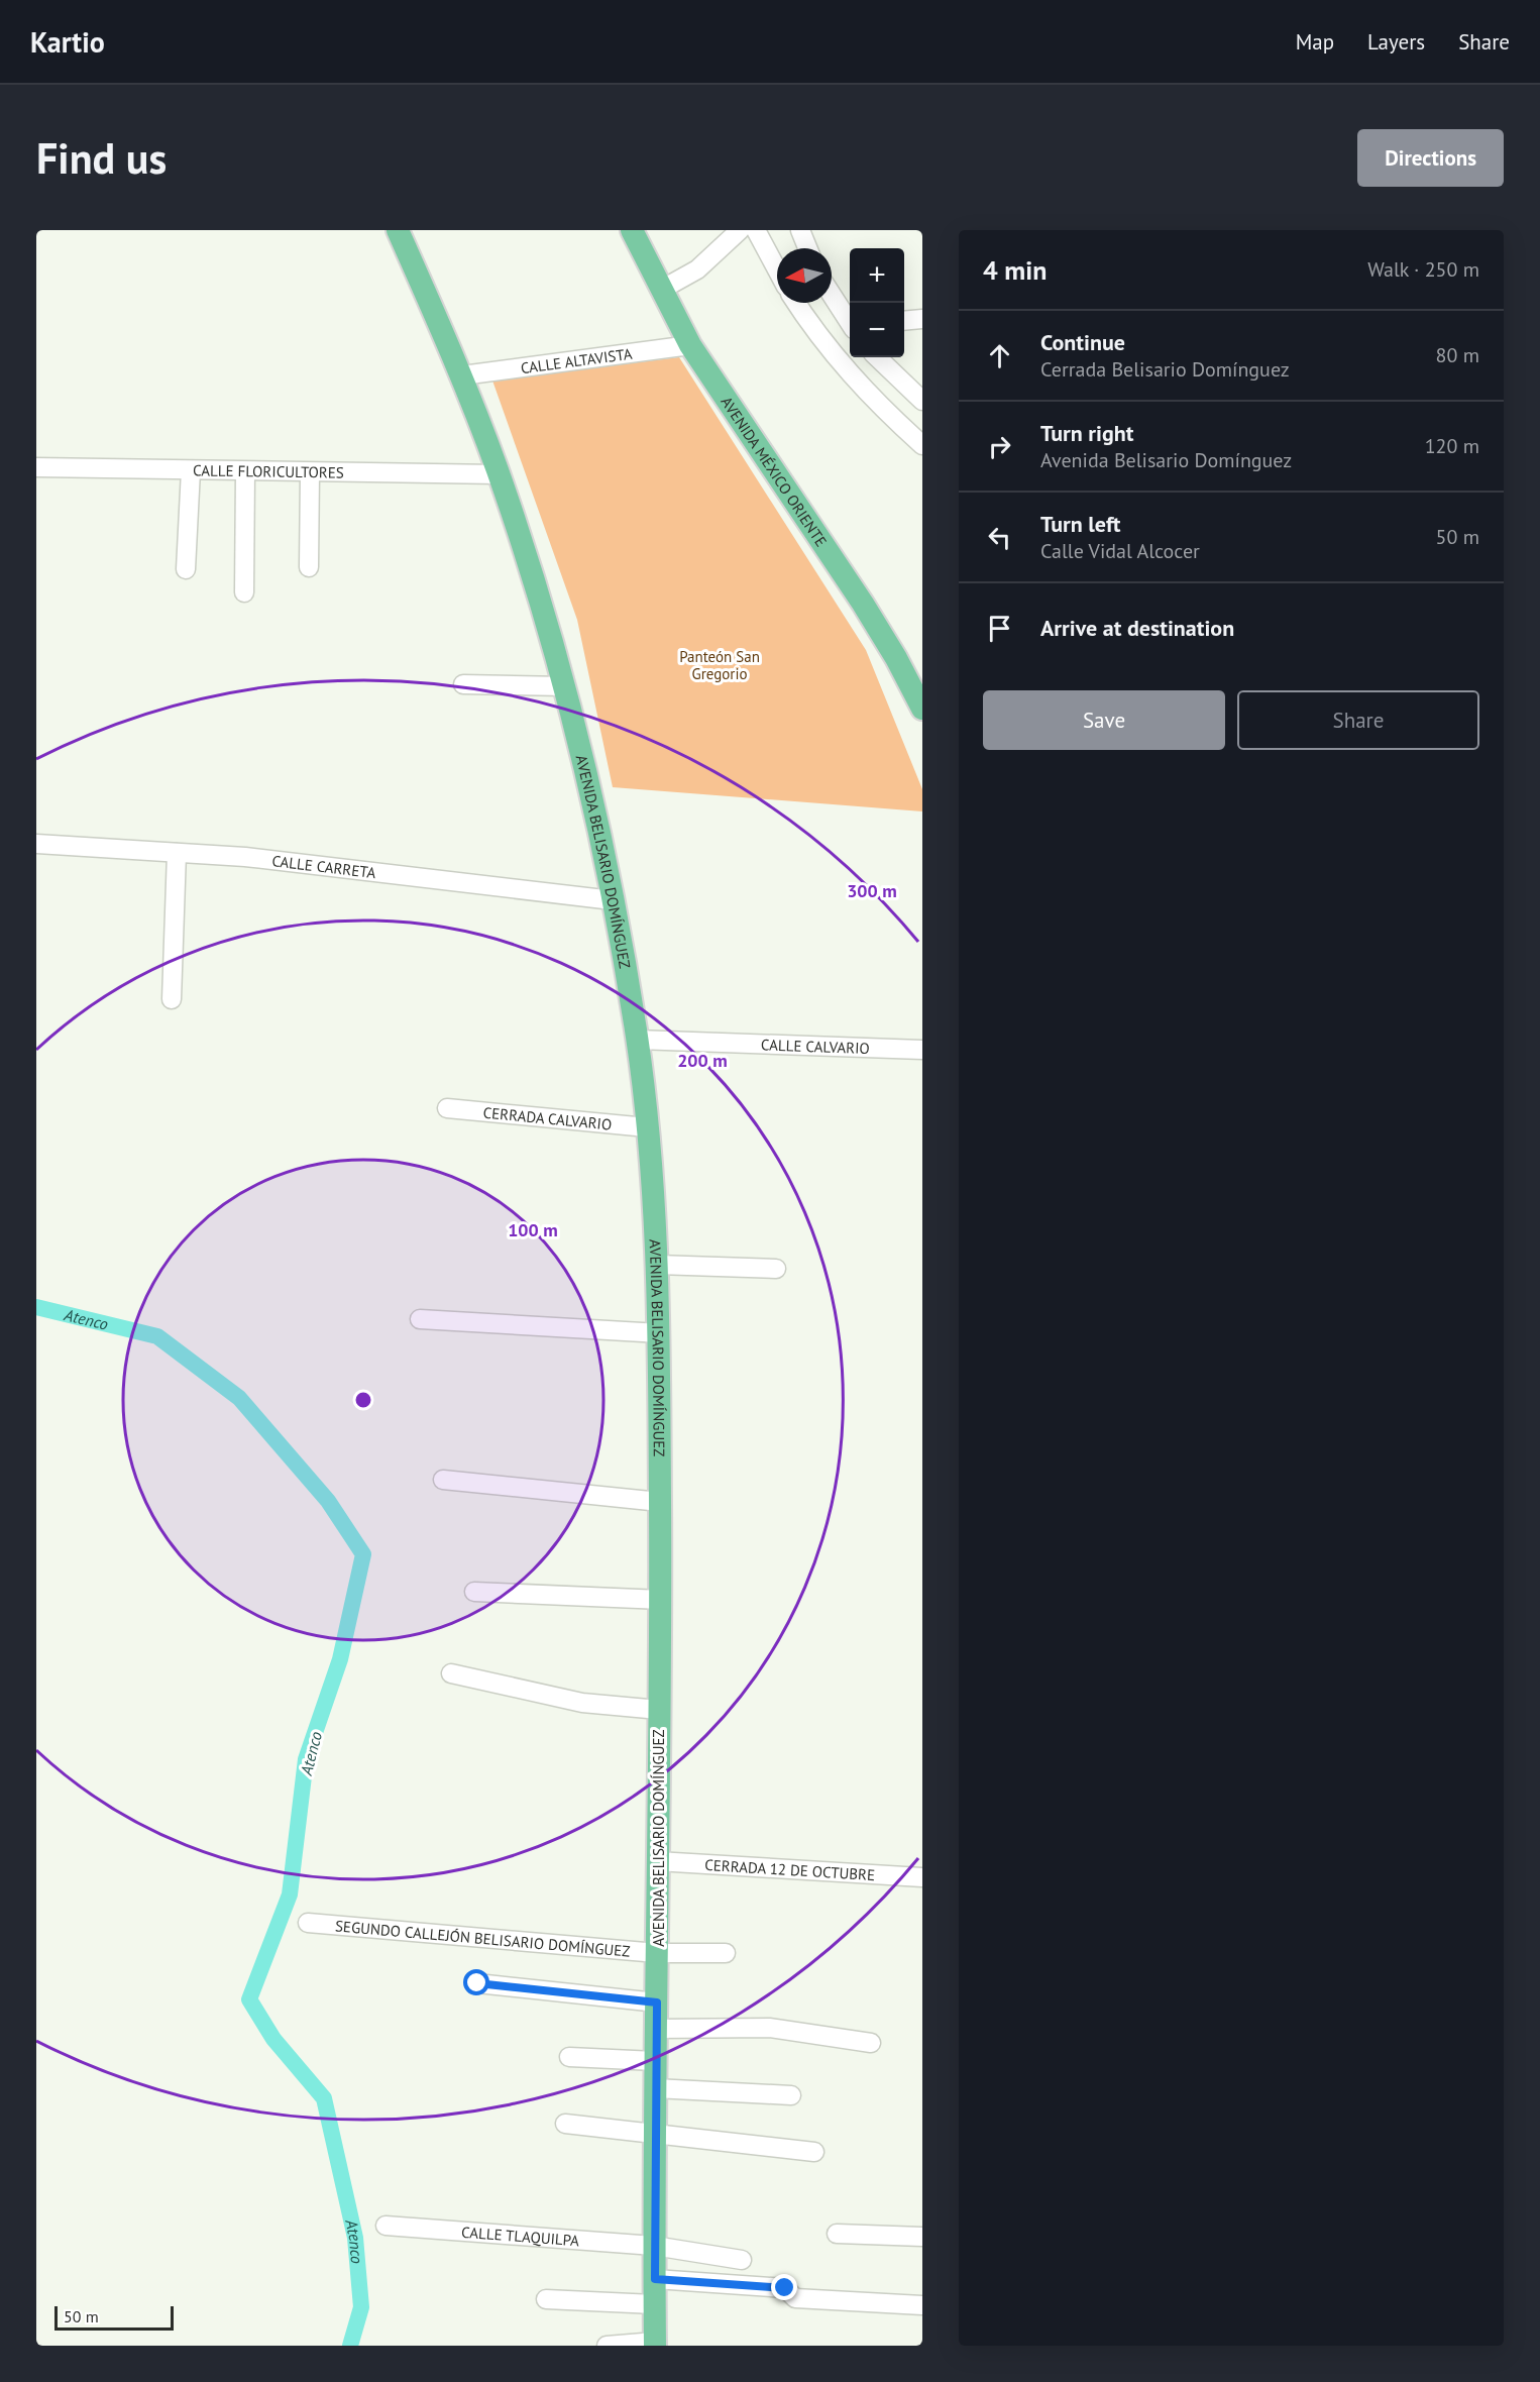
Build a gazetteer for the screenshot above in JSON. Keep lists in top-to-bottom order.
{
  "streets": {
    "main road": ["AVENIDA MÉXICO ORIENTE", "AVENIDA BELISARIO DOMÍNGUEZ"],
    "street": [
      "CALLE ALTAVISTA",
      "CALLE FLORICULTORES",
      "CALLE CARRETA",
      "CALLE CALVARIO",
      "CERRADA CALVARIO",
      "CERRADA 12 DE OCTUBRE",
      "SEGUNDO CALLEJÓN BELISARIO DOMÍNGUEZ",
      "CALLE TLAQUILPA"
    ]
  },
  "crossings": [
    ["CALLE ALTAVISTA", "AVENIDA MÉXICO ORIENTE"],
    ["CALLE ALTAVISTA", "AVENIDA BELISARIO DOMÍNGUEZ"],
    ["CALLE FLORICULTORES", "AVENIDA BELISARIO DOMÍNGUEZ"],
    ["AVENIDA BELISARIO DOMÍNGUEZ", "CALLE CARRETA"],
    ["AVENIDA BELISARIO DOMÍNGUEZ", "CALLE CALVARIO"],
    ["AVENIDA BELISARIO DOMÍNGUEZ", "CERRADA CALVARIO"],
    ["AVENIDA BELISARIO DOMÍNGUEZ", "CERRADA 12 DE OCTUBRE"],
    ["AVENIDA BELISARIO DOMÍNGUEZ", "SEGUNDO CALLEJÓN BELISARIO DOMÍNGUEZ"],
    ["AVENIDA BELISARIO DOMÍNGUEZ", "CALLE TLAQUILPA"]
  ],
  "water": ["Atenco"],
  "parks": ["Panteón San Gregorio"],
  "scale_bar": "50 m",
  "north": "left",
  "page": {
    "header": "Kartio",
    "nav": ["Map", "Layers", "Share"],
    "buttons": [
      "Directions",
      ["Save", "Share"]
    ],
    "title": "Find us",
    "heading": ["4 min", "Walk · 250 m"],
    "map_buttons": ["+", "−"],
    "list": [
      ["Continue", "Cerrada Belisario Domínguez", "80 m"],
      ["Turn right", "Avenida Belisario Domínguez", "120 m"],
      ["Turn left", "Calle Vidal Alcocer", "50 m"],
      "Arrive at destination"
    ],
    "scale": "50 m"
  },
  "rings": ["300 m", "200 m", "100 m"]
}
